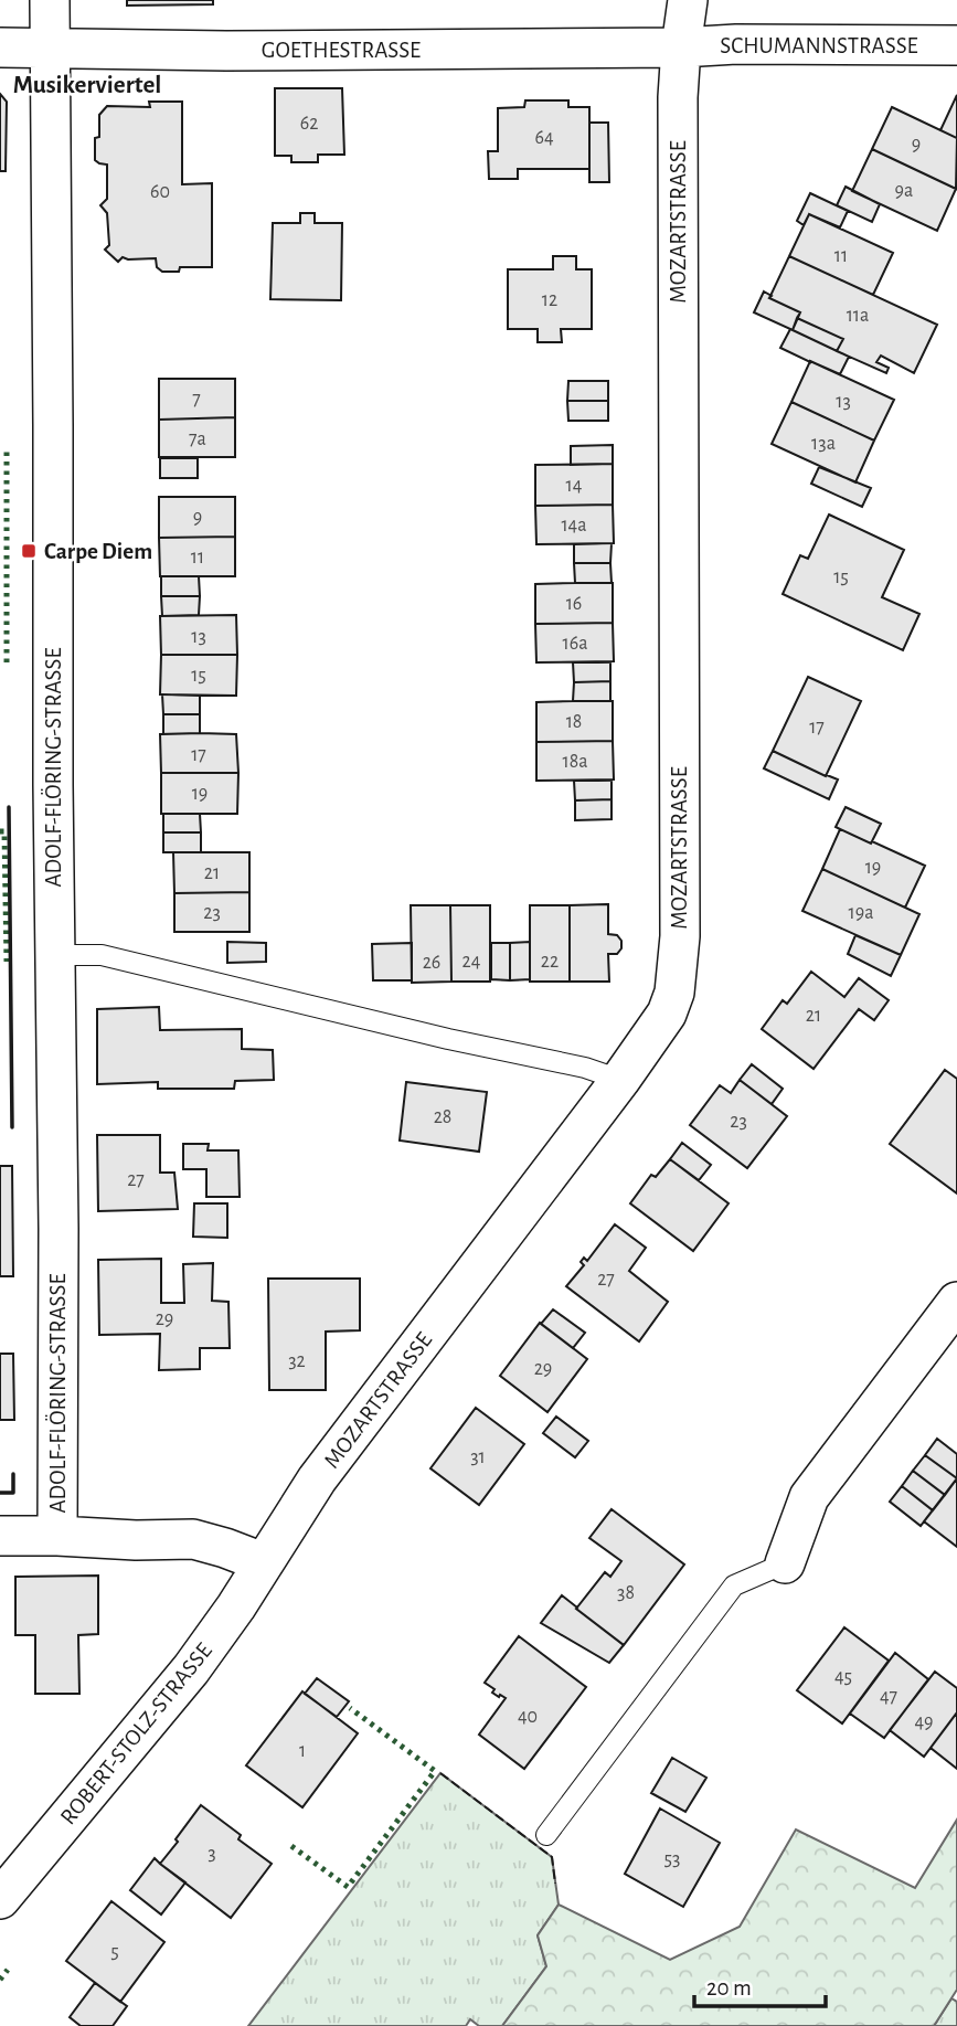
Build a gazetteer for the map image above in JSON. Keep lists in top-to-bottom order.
{
  "streets": {
    "street": [
      "SCHUMANNSTRASSE",
      "GOETHESTRASSE",
      "MOZARTSTRASSE",
      "ADOLF-FLÖRING-STRASSE",
      "ROBERT-STOLZ-STRASSE"
    ]
  },
  "crossings": [
    ["SCHUMANNSTRASSE", "GOETHESTRASSE"],
    ["SCHUMANNSTRASSE", "MOZARTSTRASSE"],
    ["GOETHESTRASSE", "MOZARTSTRASSE"],
    ["GOETHESTRASSE", "ADOLF-FLÖRING-STRASSE"],
    ["MOZARTSTRASSE", "ROBERT-STOLZ-STRASSE"]
  ],
  "districts": ["Musikerviertel"],
  "places": {
    "transit": ["Carpe Diem"]
  },
  "house_numbers": [
    "62",
    "64",
    "9",
    "9a",
    "60",
    "11",
    "12",
    "11a",
    "7",
    "13",
    "7a",
    "13a",
    "14",
    "9",
    "14a",
    "11",
    "15",
    "16",
    "13",
    "16a",
    "15",
    "18",
    "17",
    "17",
    "18a",
    "19",
    "19",
    "21",
    "23",
    "19a",
    "24",
    "22",
    "26",
    "21",
    "28",
    "23",
    "27",
    "27",
    "29",
    "32",
    "29",
    "31",
    "38",
    "45",
    "47",
    "40",
    "49",
    "1",
    "3",
    "53",
    "5"
  ],
  "scale_bar": "20 m"
}
